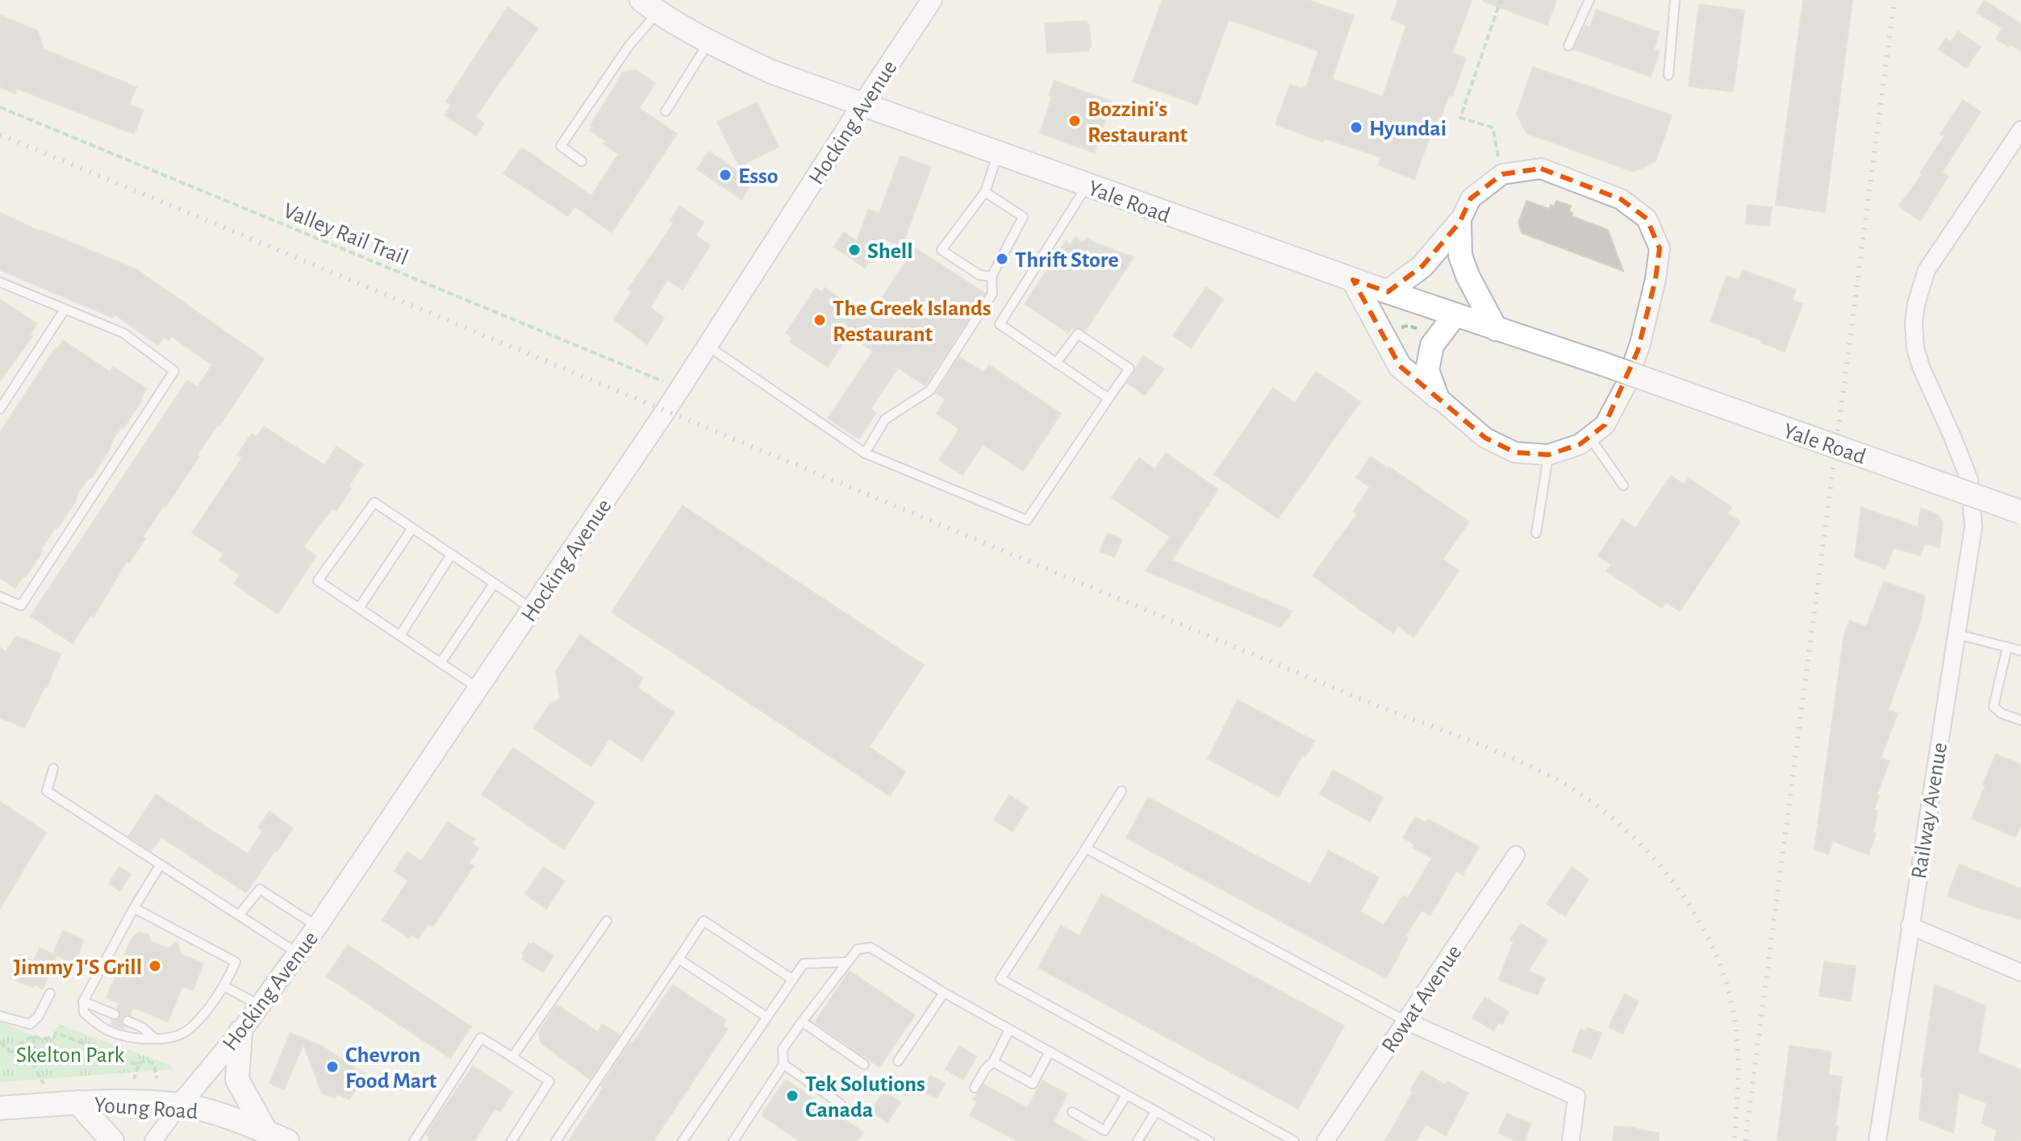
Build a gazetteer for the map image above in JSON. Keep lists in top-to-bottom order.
{
  "streets": {
    "main road": ["Yale Road", "Young Road"],
    "street": ["Hocking Avenue", "Railway Avenue", "Rowat Avenue"],
    "path": ["Valley Rail Trail"]
  },
  "crossings": [
    ["Hocking Avenue", "Yale Road"],
    ["Hocking Avenue", "Valley Rail Trail"],
    ["Hocking Avenue", "Young Road"]
  ],
  "parks": ["Skelton Park"],
  "places": [
    "Bozzini's Restaurant",
    "Hyundai",
    "Esso",
    "Shell",
    "Thrift Store",
    "The Greek Islands Restaurant",
    "Jimmy J'S Grill",
    "Chevron Food Mart",
    "Tek Solutions Canada"
  ]
}
